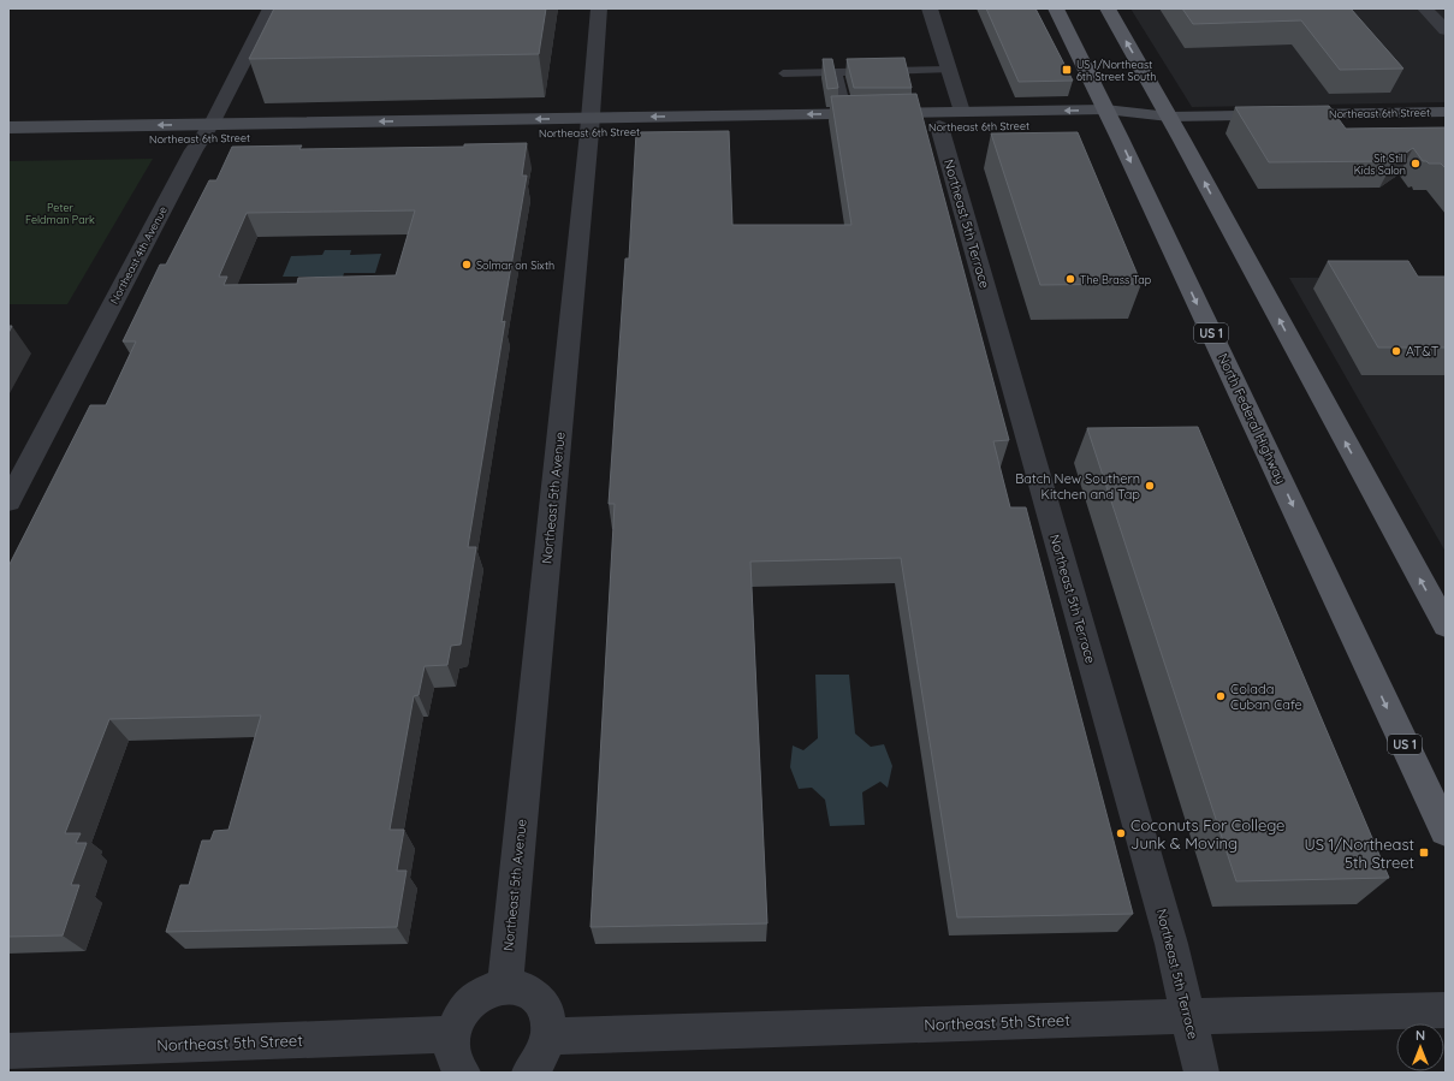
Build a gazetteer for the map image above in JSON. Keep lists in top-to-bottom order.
{
  "streets": {
    "main road": ["US 1", "North Federal Highway"],
    "street": [
      "Northeast 6th Street",
      "Northeast 5th Terrace",
      "Northeast 4th Avenue",
      "Northeast 5th Avenue",
      "Northeast 5th Street"
    ]
  },
  "crossings": [
    ["Northeast 6th Street", "Northeast 5th Terrace"],
    ["Northeast 6th Street", "Northeast 4th Avenue"],
    ["Northeast 6th Street", "North Federal Highway"],
    ["Northeast 6th Street", "Northeast 5th Avenue"],
    ["Northeast 5th Terrace", "Northeast 5th Street"]
  ],
  "parks": ["Peter Feldman Park"],
  "places": {
    "transit": ["US 1/Northeast 6th Street South", "US 1/Northeast 5th Street"],
    "other": [
      "Sit Still Kids Salon",
      "Solmar on Sixth",
      "The Brass Tap",
      "AT&T",
      "Batch New Southern Kitchen and Tap",
      "Colada Cuban Cafe",
      "Coconuts For College Junk & Moving"
    ]
  },
  "north": "top"
}
